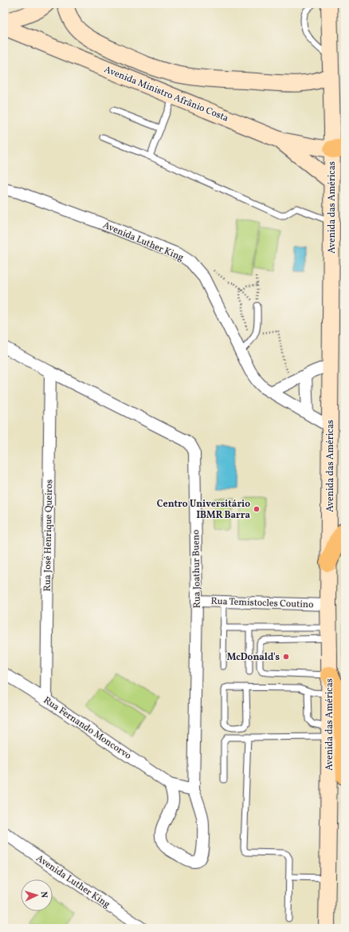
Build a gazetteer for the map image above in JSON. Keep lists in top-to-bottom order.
{
  "streets": {
    "main road": ["Avenida Ministro Afrânio Costa", "Avenida das Américas"],
    "street": [
      "Avenida Luther King",
      "Rua José Henrique Queiros",
      "Rua Joathur Bueno",
      "Rua Temistocles Coutino",
      "Rua Fernando Moncorvo"
    ]
  },
  "crossings": [
    ["Avenida Ministro Afrânio Costa", "Avenida das Américas"],
    ["Avenida das Américas", "Avenida Luther King"],
    ["Avenida das Américas", "Rua Temistocles Coutino"],
    ["Rua José Henrique Queiros", "Rua Joathur Bueno"],
    ["Rua José Henrique Queiros", "Rua Fernando Moncorvo"],
    ["Rua Joathur Bueno", "Rua Temistocles Coutino"],
    ["Rua Joathur Bueno", "Rua Fernando Moncorvo"]
  ],
  "places": ["Centro Universitário IBMR Barra", "McDonald's"],
  "north": "right"
}
